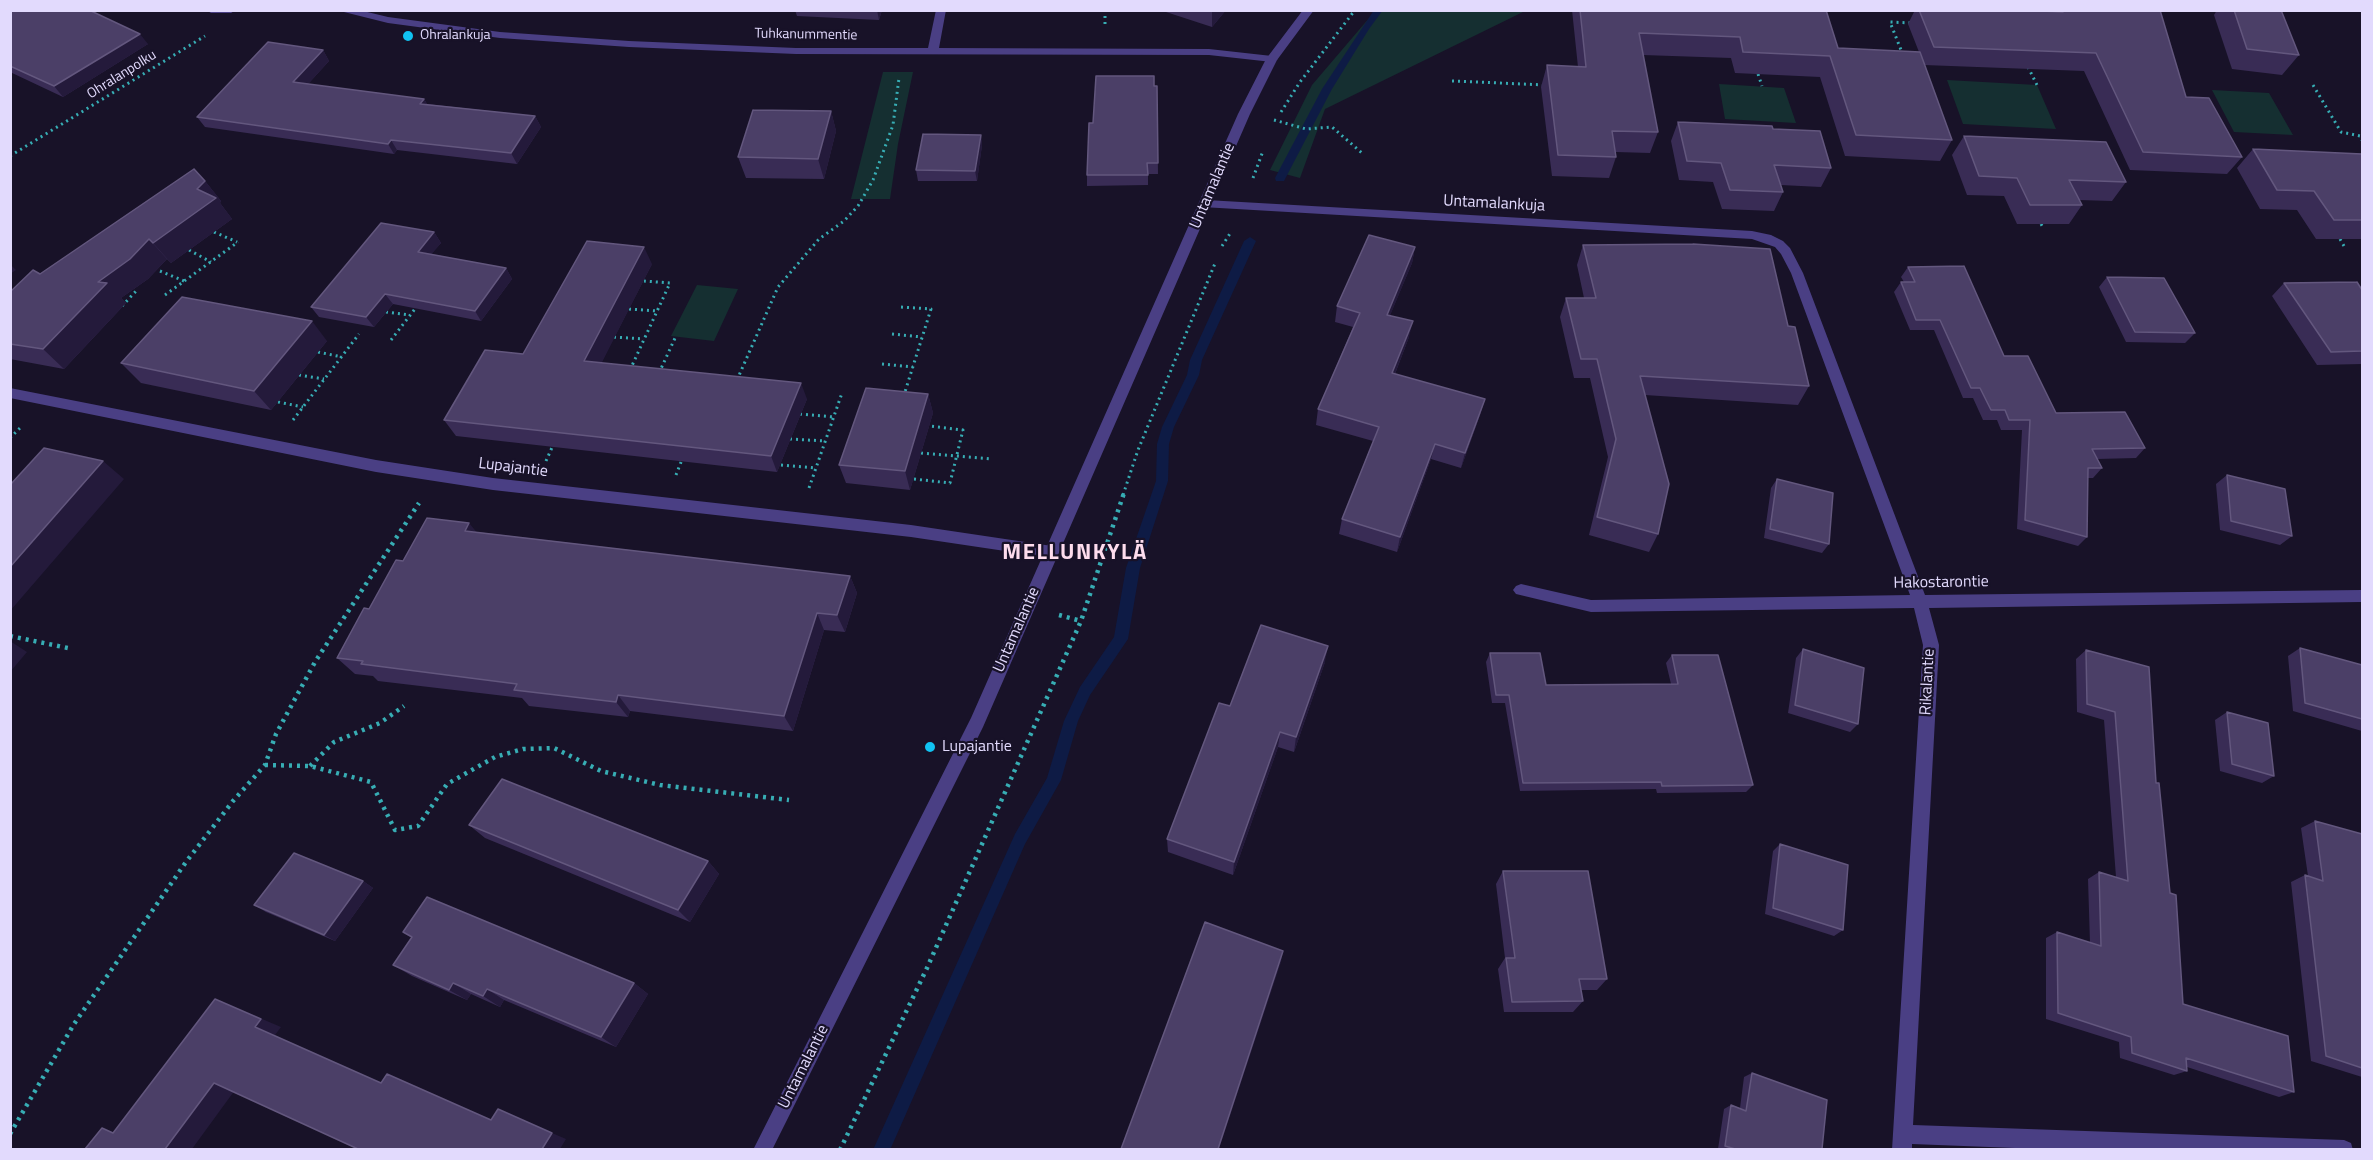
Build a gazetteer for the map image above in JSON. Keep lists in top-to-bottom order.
{
  "streets": {
    "street": [
      "Tuhkanummentie",
      "Untamalantie",
      "Untamalankuja",
      "Lupajantie",
      "Hakostarontie",
      "Rikalantie"
    ],
    "path": ["Ohralanpolku"]
  },
  "crossings": [
    ["Tuhkanummentie", "Untamalantie"],
    ["Untamalantie", "Untamalankuja"],
    ["Untamalantie", "Lupajantie"],
    ["Untamalankuja", "Rikalantie"],
    ["Hakostarontie", "Rikalantie"]
  ],
  "districts": ["MELLUNKYLÄ"],
  "places": ["Ohralankuja", "Lupajantie"]
}
